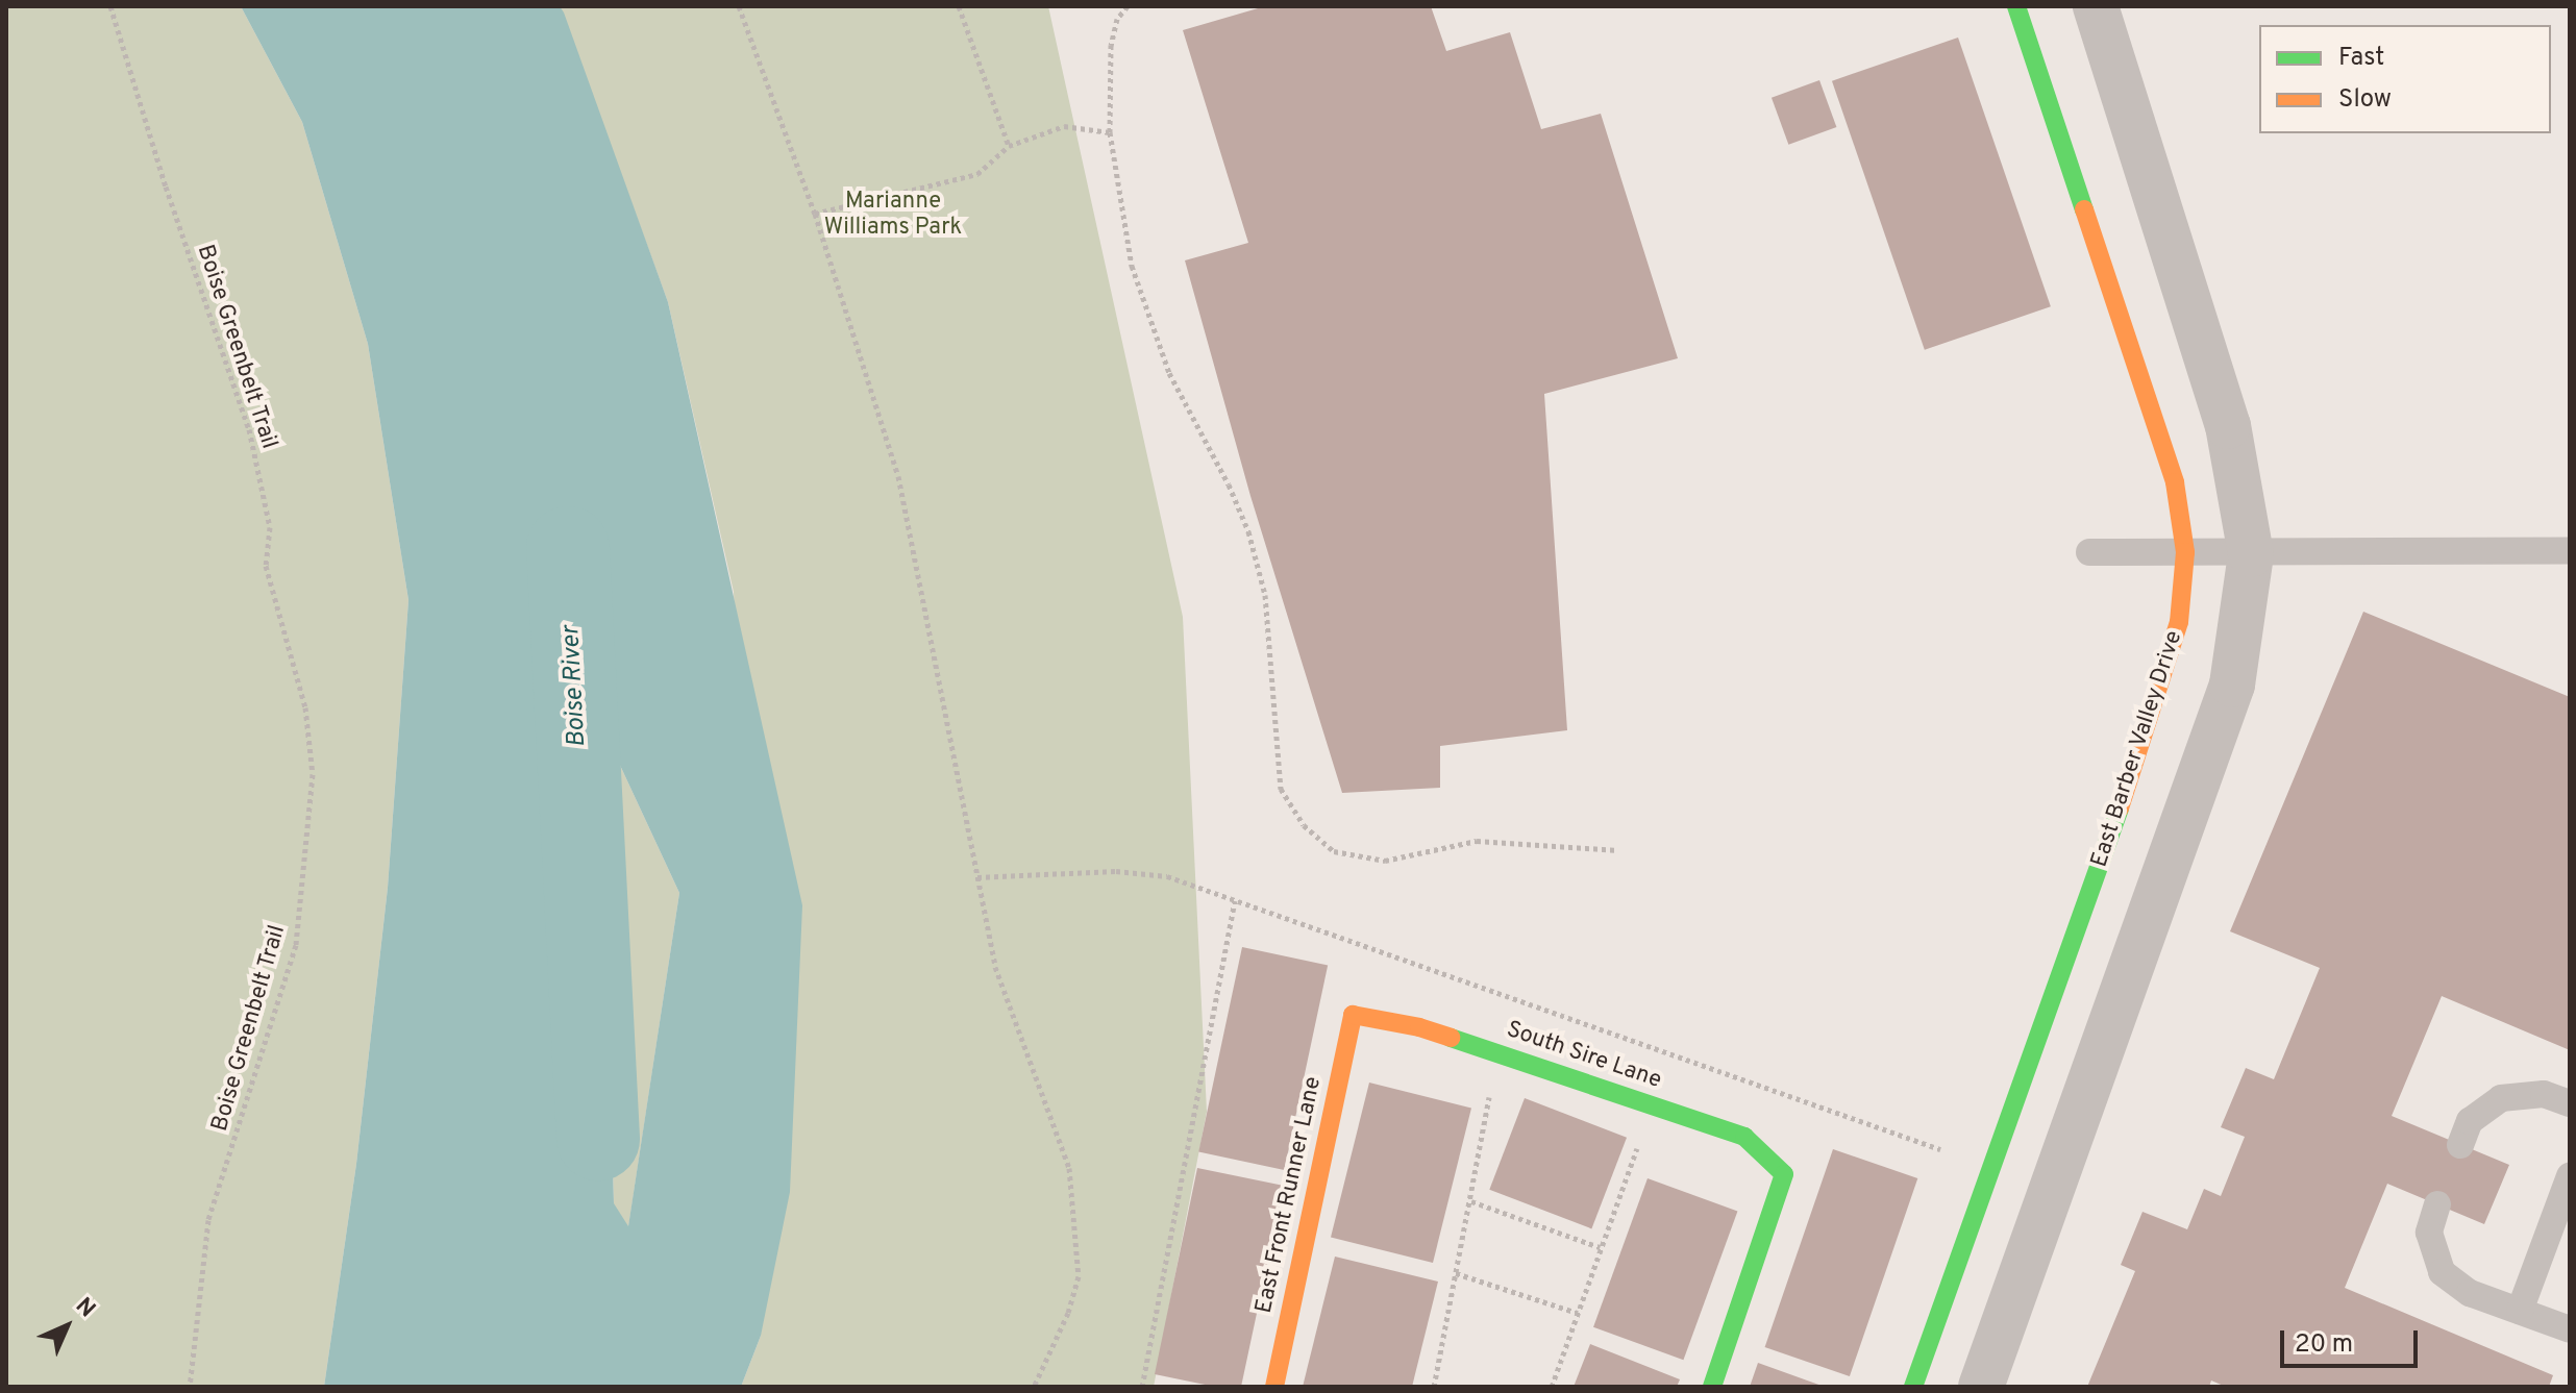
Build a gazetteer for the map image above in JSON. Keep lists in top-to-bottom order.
{
  "streets": {
    "street": ["East Barber Valley Drive", "South Sire Lane", "East Front Runner Lane"],
    "path": ["Boise Greenbelt Trail"]
  },
  "crossings": [
    ["South Sire Lane", "East Front Runner Lane"]
  ],
  "water": ["Boise River"],
  "parks": ["Marianne Williams Park"],
  "legend": ["Fast", "Slow"],
  "scale_bar": "20 m",
  "north": "top right"
}
